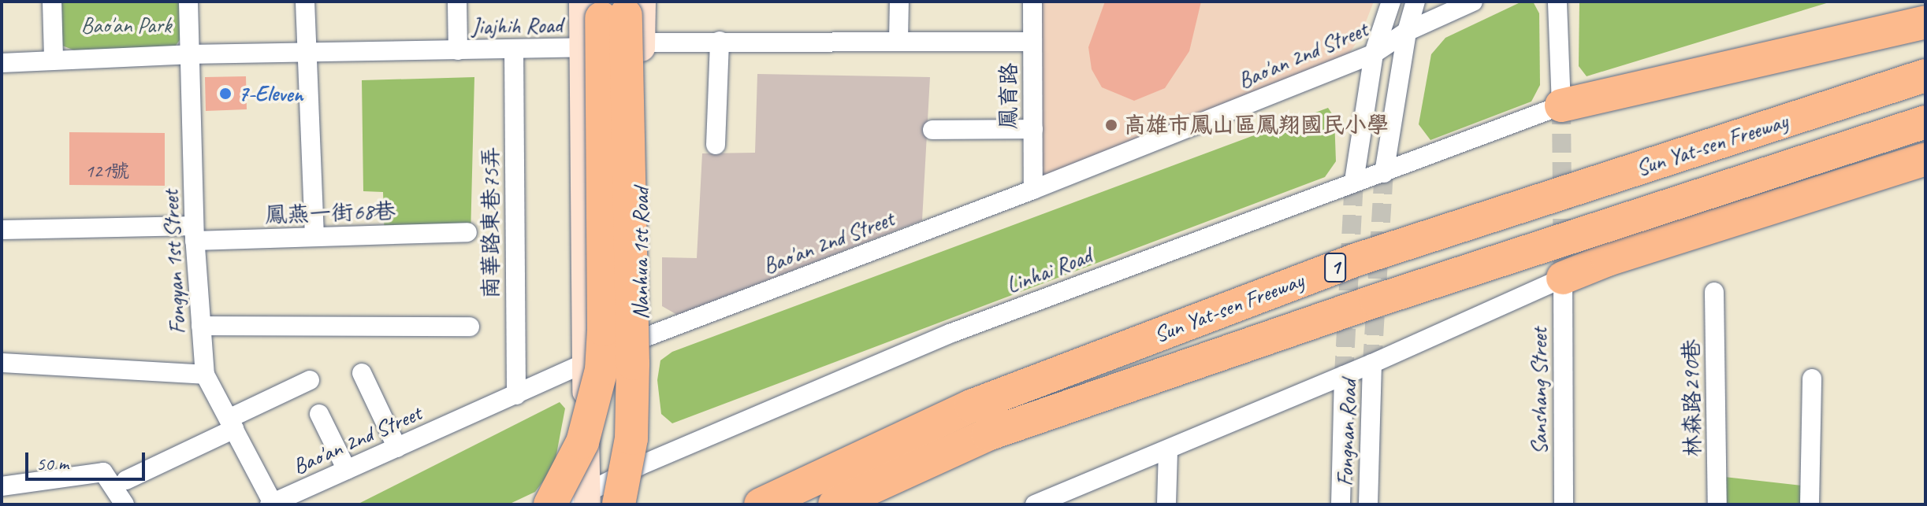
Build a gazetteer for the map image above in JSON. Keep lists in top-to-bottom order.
{
  "streets": {
    "highway": ["Sun Yat-sen Freeway", "1"],
    "main road": ["Nanhua 1st Road"],
    "street": [
      "Jiajhih Road",
      "Bao'an 2nd Street",
      "鳳育路",
      "鳳燕一街68巷",
      "南華路東巷75弄",
      "Fongyan 1st Street",
      "Linhai Road",
      "Sanshang Street",
      "林森路290巷",
      "Fongnan Road"
    ]
  },
  "crossings": [
    ["Jiajhih Road", "鳳育路"],
    ["Jiajhih Road", "南華路東巷75弄"],
    ["Jiajhih Road", "Nanhua 1st Road"],
    ["Jiajhih Road", "Fongyan 1st Street"],
    ["Bao'an 2nd Street", "鳳育路"],
    ["Bao'an 2nd Street", "南華路東巷75弄"],
    ["Bao'an 2nd Street", "Nanhua 1st Road"],
    ["Bao'an 2nd Street", "Fongyan 1st Street"],
    ["鳳燕一街68巷", "Fongyan 1st Street"],
    ["Nanhua 1st Road", "Linhai Road"]
  ],
  "parks": ["Bao'an Park"],
  "places": ["7-Eleven", "高雄市鳳山區鳳翔國民小學"],
  "house_numbers": ["121號"],
  "scale_bar": "50 m"
}
